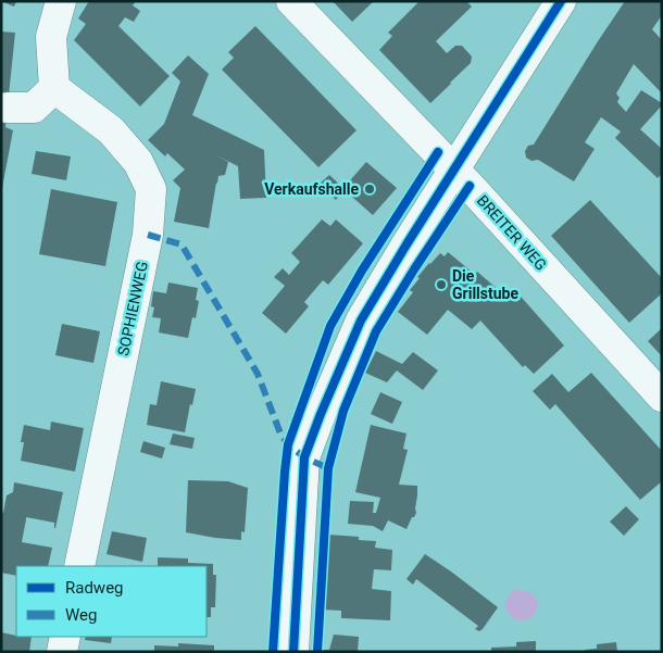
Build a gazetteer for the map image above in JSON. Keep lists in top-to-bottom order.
{
  "streets": {
    "street": ["BREITER WEG", "SOPHIENWEG"]
  },
  "places": ["Verkaufshalle", "Die Grillstube"],
  "legend": ["Radweg", "Weg"]
}
